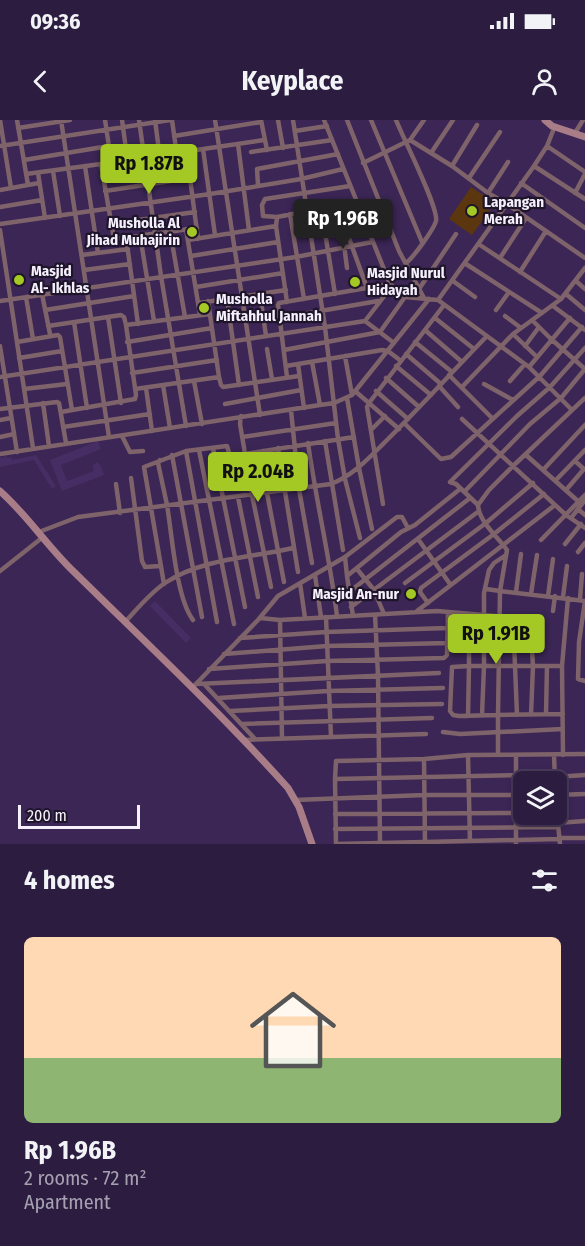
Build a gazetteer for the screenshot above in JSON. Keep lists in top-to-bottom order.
{
  "places": [
    "Lapangan Merah",
    "Musholla Al Jihad Muhajirin",
    "Masjid Al- Ikhlas",
    "Masjid Nurul Hidayah",
    "Musholla Miftahhul Jannah",
    "Masjid An-nur"
  ],
  "scale_bar": "200 m",
  "page": {
    "status": "09:36",
    "header": "Keyplace",
    "price": [
      "Rp 1.87B",
      "Rp 1.96B",
      "Rp 2.04B",
      "Rp 1.91B"
    ],
    "scale": "200 m",
    "heading": "4 homes",
    "list": [
      {
        "name": "Rp 1.96B",
        "note": "2 rooms · 72 m² · Apartment"
      }
    ]
  }
}
